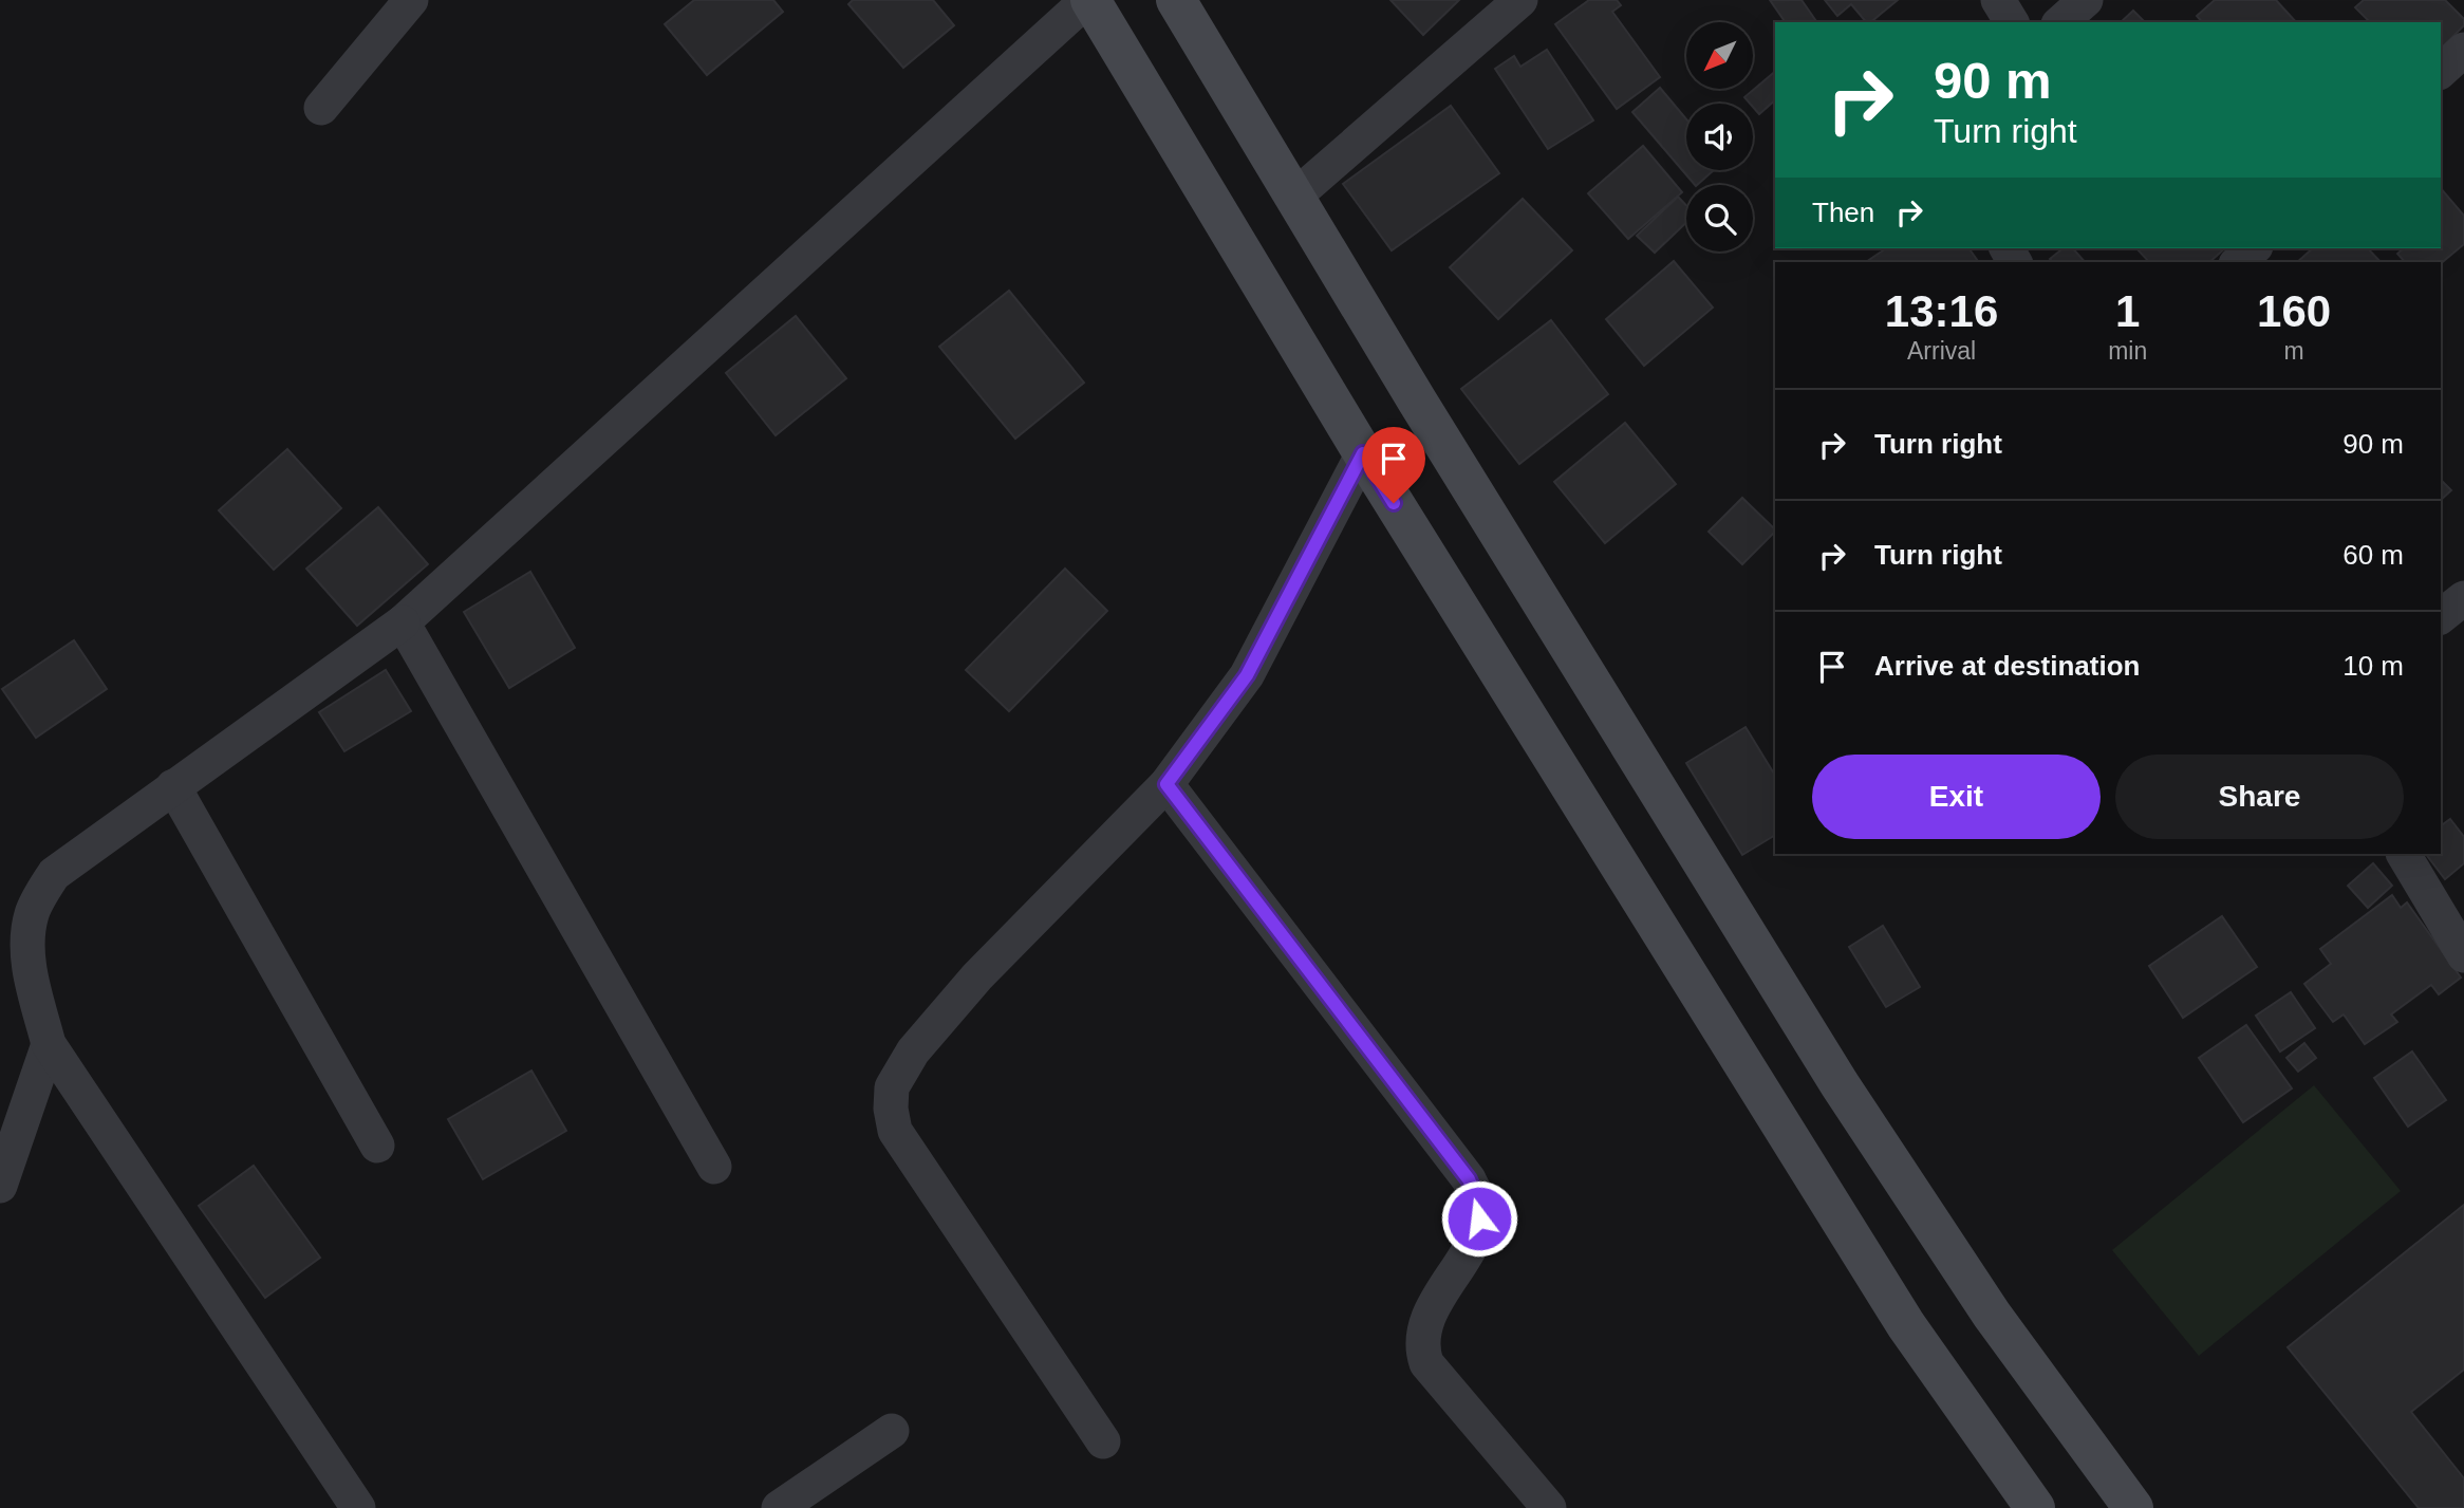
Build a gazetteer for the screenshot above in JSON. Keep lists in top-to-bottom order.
{
  "north": "bottom left",
  "page": {
    "turn": ["90 m", "Turn right"],
    "then": "Then",
    "eta": [
      "13:16",
      "Arrival",
      "1",
      "min",
      "160",
      "m"
    ],
    "list": [
      {
        "name": "Turn right",
        "value": "90 m"
      },
      {
        "name": "Turn right",
        "value": "60 m"
      },
      {
        "name": "Arrive at destination",
        "value": "10 m"
      }
    ],
    "buttons": ["Exit", "Share"]
  }
}
